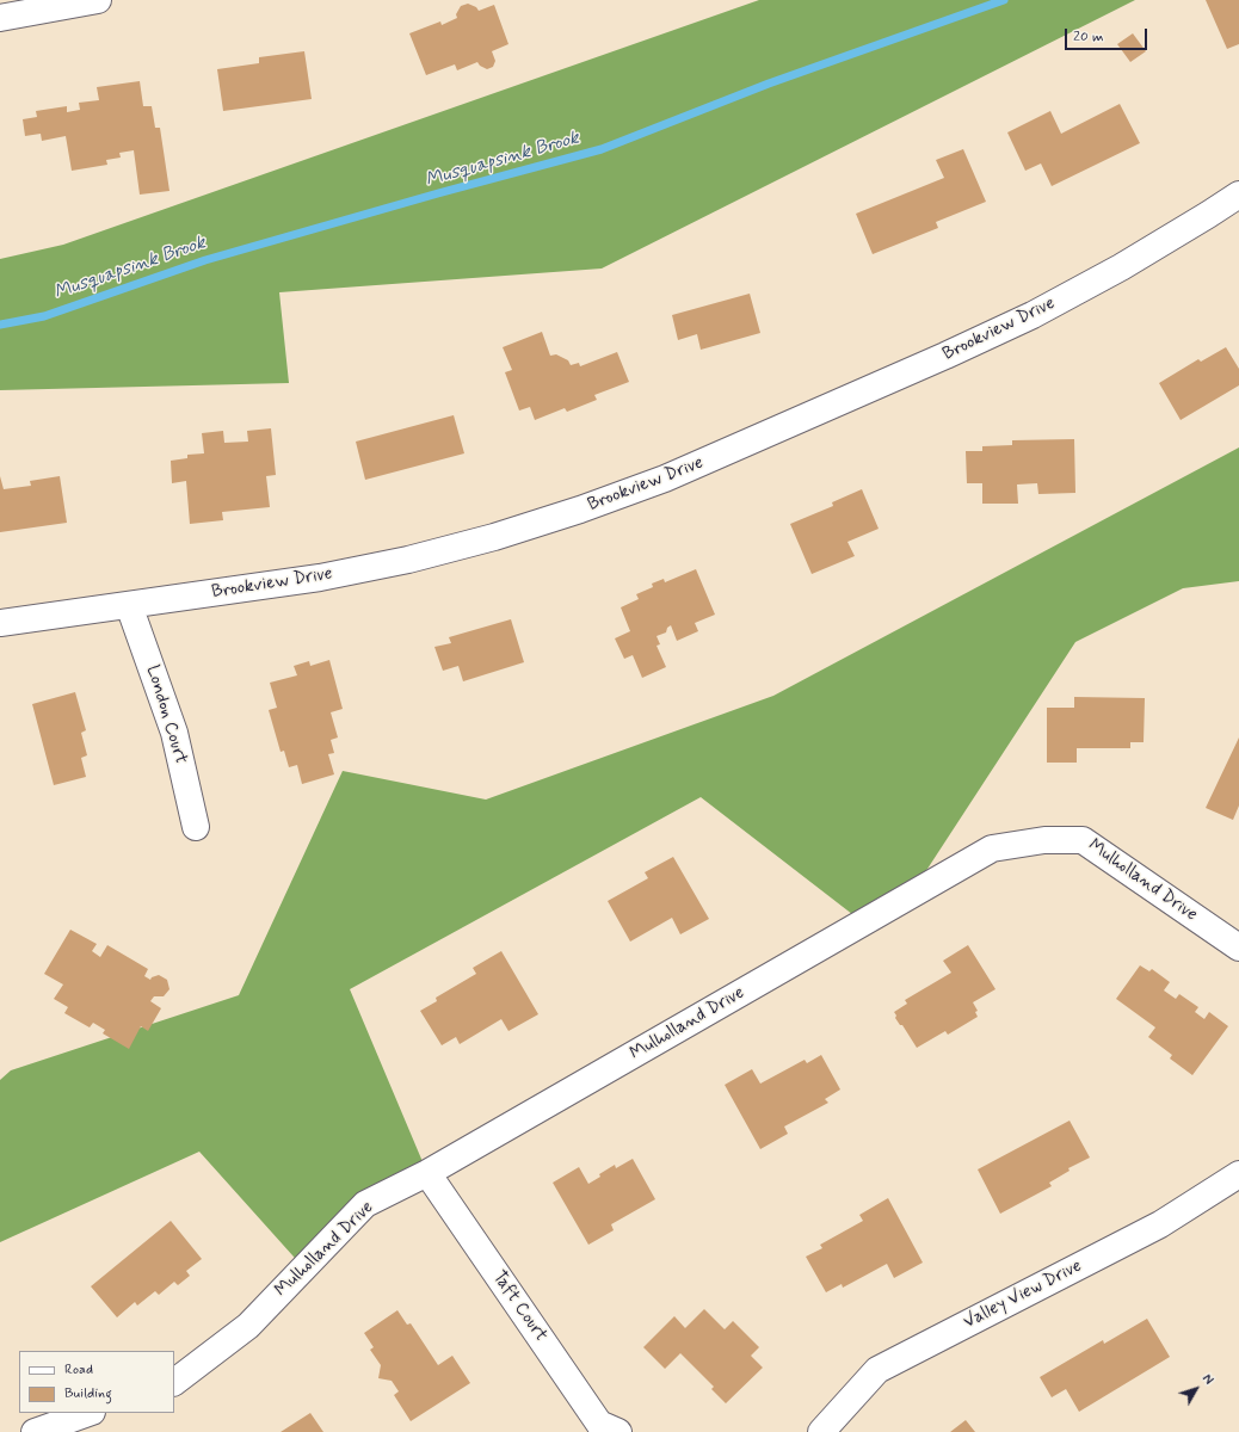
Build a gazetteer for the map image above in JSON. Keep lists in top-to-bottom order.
{
  "streets": {
    "street": [
      "Brookview Drive",
      "London Court",
      "Mulholland Drive",
      "Valley View Drive",
      "Taft Court"
    ]
  },
  "crossings": [
    ["Brookview Drive", "London Court"],
    ["Mulholland Drive", "Taft Court"]
  ],
  "water": ["Musquapsink Brook"],
  "legend": ["Road", "Building"],
  "scale_bar": "20 m",
  "north": "top right"
}
